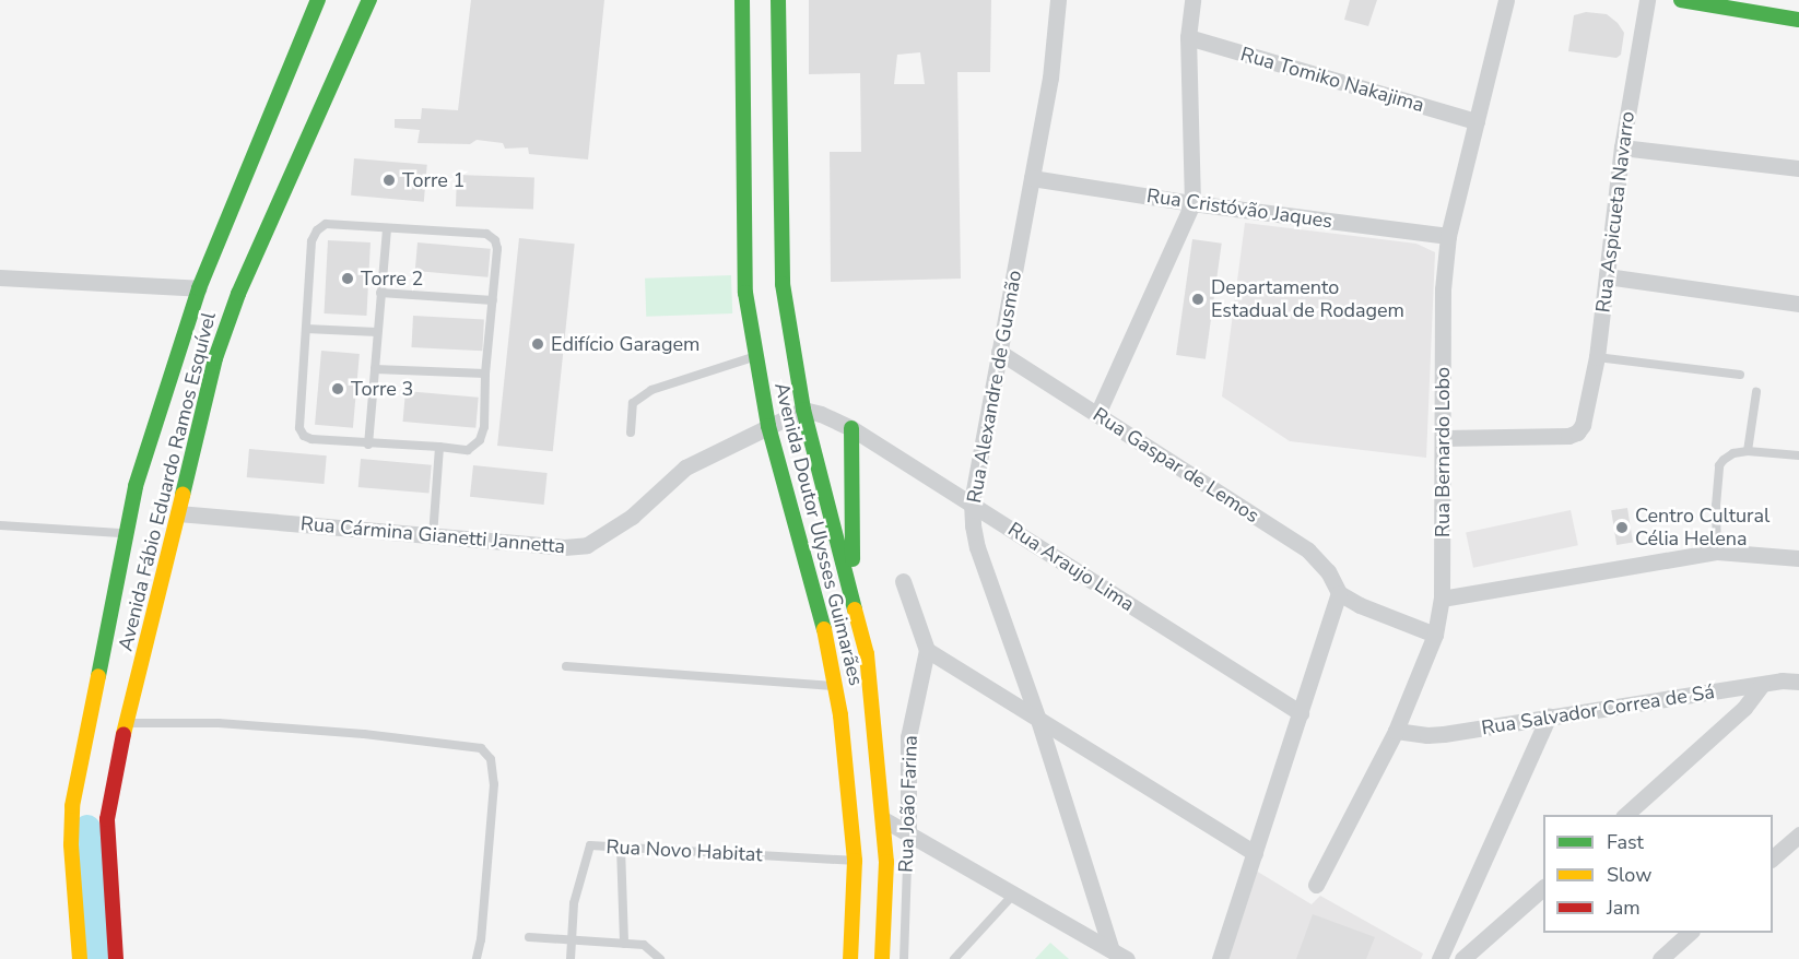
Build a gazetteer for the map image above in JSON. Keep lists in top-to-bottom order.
{
  "streets": {
    "main road": ["Avenida Fábio Eduardo Ramos Esquível", "Avenida Doutor Ulysses Guimarães"],
    "street": [
      "Rua Tomiko Nakajima",
      "Rua Cristóvão Jaques",
      "Rua Aspicueta Navarro",
      "Rua Alexandre de Gusmão",
      "Rua Bernardo Lobo",
      "Rua Gaspar de Lemos",
      "Rua Cármina Gianetti Jannetta",
      "Rua Araujo Lima",
      "Rua Salvador Correa de Sá",
      "Rua João Farina"
    ],
    "lane": ["Rua Novo Habitat"]
  },
  "crossings": [
    ["Rua Tomiko Nakajima", "Rua Bernardo Lobo"],
    ["Rua Cristóvão Jaques", "Rua Alexandre de Gusmão"],
    ["Rua Cristóvão Jaques", "Rua Bernardo Lobo"],
    ["Rua Aspicueta Navarro", "Rua Bernardo Lobo"],
    ["Rua Alexandre de Gusmão", "Rua Gaspar de Lemos"],
    ["Rua Alexandre de Gusmão", "Rua Araujo Lima"],
    ["Rua Bernardo Lobo", "Rua Salvador Correa de Sá"],
    ["Avenida Fábio Eduardo Ramos Esquível", "Rua Cármina Gianetti Jannetta"],
    ["Avenida Doutor Ulysses Guimarães", "Rua Cármina Gianetti Jannetta"],
    ["Avenida Doutor Ulysses Guimarães", "Rua Araujo Lima"],
    ["Avenida Doutor Ulysses Guimarães", "Rua Novo Habitat"]
  ],
  "places": [
    "Torre 1",
    "Torre 2",
    "Departamento Estadual de Rodagem",
    "Edifício Garagem",
    "Torre 3",
    "Centro Cultural Célia Helena"
  ],
  "legend": ["Fast", "Slow", "Jam"]
}
